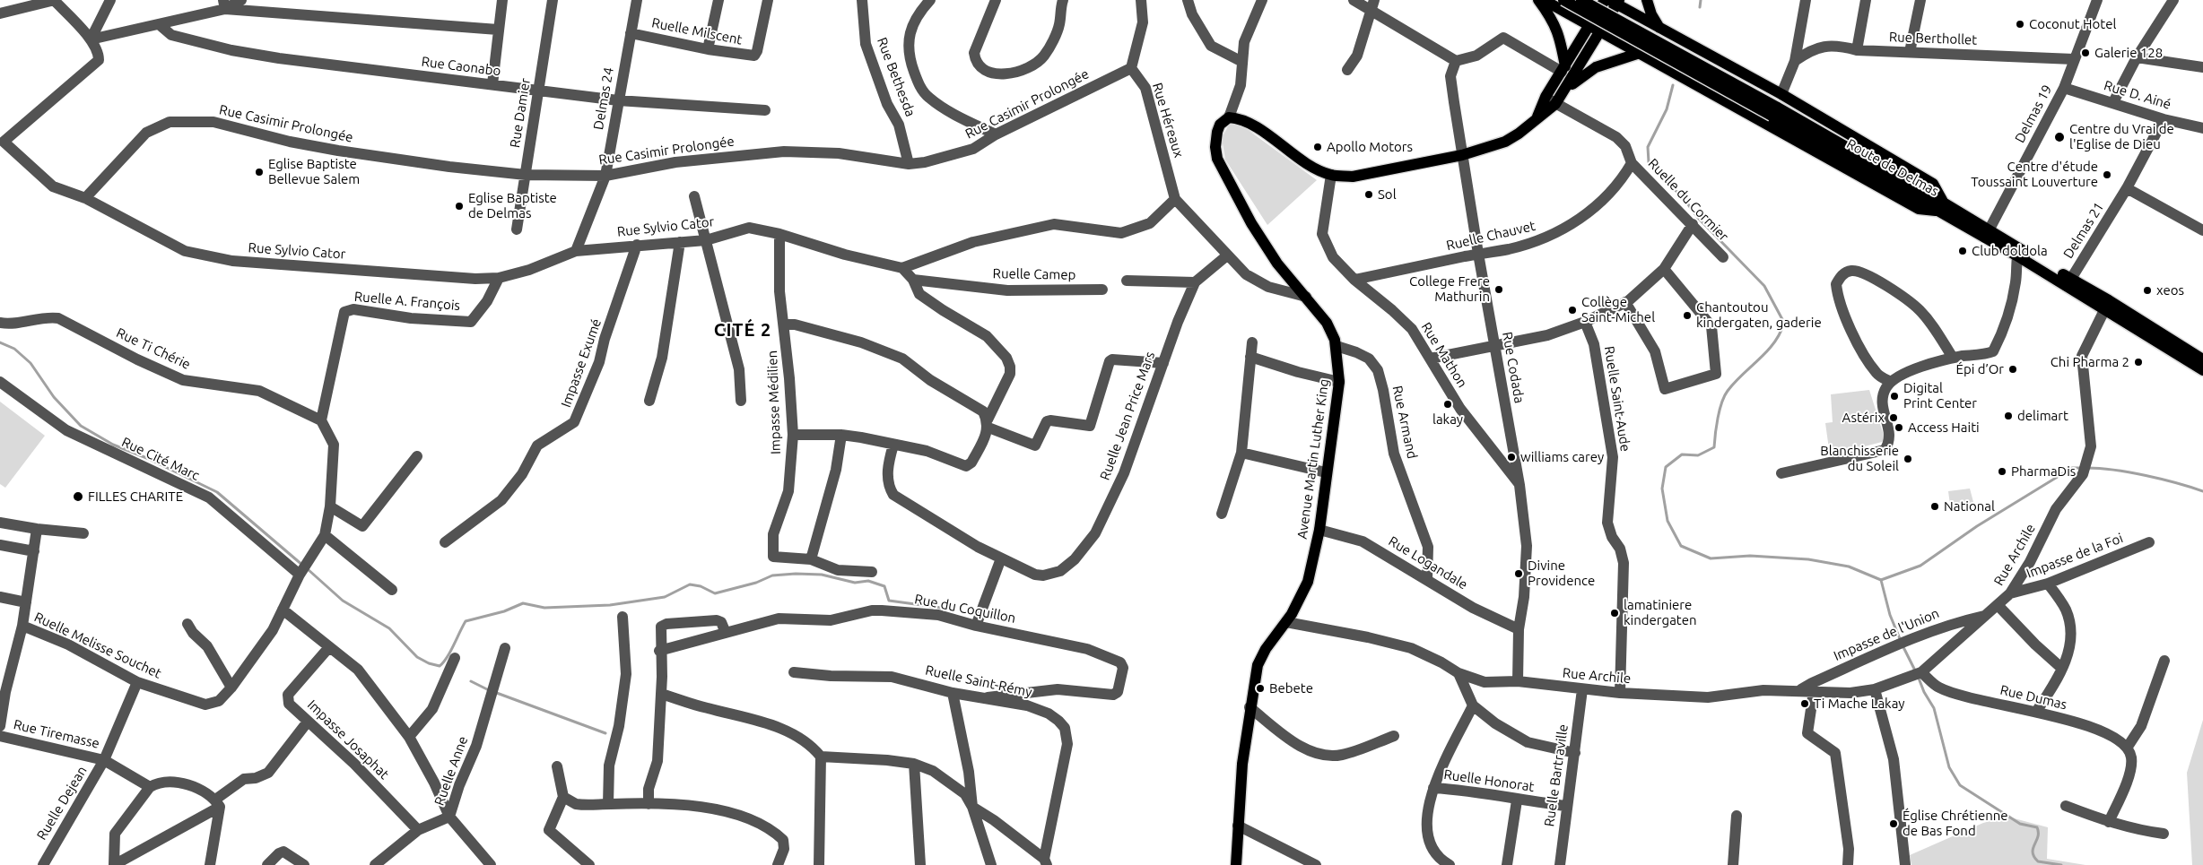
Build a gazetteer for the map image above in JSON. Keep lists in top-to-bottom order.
{
  "streets": {
    "main road": ["Route de Delmas", "Avenue Martin Luther King"],
    "street": [
      "Ruelle Milscent",
      "Rue Berthollet",
      "Rue Caonabo",
      "Rue Bethesda",
      "Rue D. Ainé",
      "Delmas 24",
      "Rue Casimir Prolongée",
      "Rue Damier",
      "Delmas 19",
      "Rue Héreaux",
      "Ruelle du Cormier",
      "Rue Sylvio Cator",
      "Delmas 21",
      "Ruelle Chauvet",
      "Ruelle Camep",
      "Ruelle A. François",
      "Rue Ti Chérie",
      "Rue Mathon",
      "Impasse Exumé",
      "Rue Codada",
      "Ruelle Saint-Aude",
      "Impasse Médilien",
      "Ruelle Jean Price Mars",
      "Rue Armand",
      "Rue Cité Marc",
      "Rue Archile",
      "Impasse de la Foi",
      "Rue Logandale",
      "Rue du Coquillon",
      "Impasse de l'Union",
      "Ruelle Melisse Souchet",
      "Ruelle Saint-Rémy",
      "Rue Dumas",
      "Rue Tiremasse",
      "Impasse Josaphat",
      "Ruelle Anne",
      "Ruelle Bartraville",
      "Ruelle Honorat",
      "Ruelle Dejean"
    ]
  },
  "crossings": [
    ["Ruelle Milscent", "Delmas 24"],
    ["Rue Berthollet", "Delmas 19"],
    ["Rue Caonabo", "Delmas 24"],
    ["Rue Caonabo", "Rue Damier"],
    ["Rue Bethesda", "Rue Casimir Prolongée"],
    ["Rue D. Ainé", "Delmas 19"],
    ["Rue D. Ainé", "Delmas 21"],
    ["Delmas 24", "Rue Casimir Prolongée"],
    ["Delmas 24", "Rue Sylvio Cator"],
    ["Rue Casimir Prolongée", "Rue Damier"],
    ["Rue Casimir Prolongée", "Rue Héreaux"],
    ["Rue Casimir Prolongée", "Rue Sylvio Cator"],
    ["Delmas 19", "Route de Delmas"],
    ["Route de Delmas", "Delmas 21"],
    ["Route de Delmas", "Rue Archile"],
    ["Ruelle du Cormier", "Ruelle Chauvet"],
    ["Rue Sylvio Cator", "Ruelle A. François"],
    ["Rue Sylvio Cator", "Impasse Exumé"],
    ["Rue Sylvio Cator", "Impasse Médilien"],
    ["Ruelle Chauvet", "Rue Mathon"],
    ["Ruelle Chauvet", "Rue Codada"],
    ["Ruelle A. François", "Rue Ti Chérie"],
    ["Ruelle A. François", "Ruelle Melisse Souchet"],
    ["Rue Ti Chérie", "Ruelle Melisse Souchet"],
    ["Rue Mathon", "Rue Codada"],
    ["Rue Codada", "Rue Archile"],
    ["Rue Codada", "Rue Logandale"],
    ["Ruelle Saint-Aude", "Rue Archile"],
    ["Rue Armand", "Avenue Martin Luther King"],
    ["Rue Armand", "Rue Logandale"],
    ["Rue Cité Marc", "Ruelle Melisse Souchet"],
    ["Avenue Martin Luther King", "Rue Archile"],
    ["Avenue Martin Luther King", "Rue Logandale"],
    ["Rue Archile", "Impasse de la Foi"],
    ["Rue Archile", "Impasse de l'Union"],
    ["Rue Archile", "Rue Dumas"],
    ["Rue Archile", "Ruelle Bartraville"],
    ["Rue du Coquillon", "Ruelle Saint-Rémy"],
    ["Ruelle Melisse Souchet", "Ruelle Dejean"],
    ["Rue Tiremasse", "Ruelle Dejean"],
    ["Impasse Josaphat", "Ruelle Anne"],
    ["Ruelle Bartraville", "Ruelle Honorat"]
  ],
  "districts": ["CITÉ 2"],
  "places": [
    "Coconut Hotel",
    "Galerie 128",
    "Centre du Vrai de l'Eglise de Dieu",
    "Apollo Motors",
    "Eglise Baptiste Bellevue Salem",
    "Centre d'étude Toussaint Louverture",
    "Sol",
    "Eglise Baptiste de Delmas",
    "Club doldola",
    "College Frere Mathurin",
    "xeos",
    "Collège Saint-Michel",
    "Chantoutou kindergaten, gaderie",
    "Chi Pharma 2",
    "Épi d’Or",
    "Digital Print Center",
    "lakay",
    "delimart",
    "Astérix",
    "Access Haiti",
    "williams carey",
    "Blanchisserie du Soleil",
    "PharmaDis",
    "FILLES CHARITE",
    "National",
    "Divine Providence",
    "lamatiniere kindergaten",
    "Bebete",
    "Ti Mache Lakay",
    "Église Chrétienne de Bas Fond"
  ]
}
